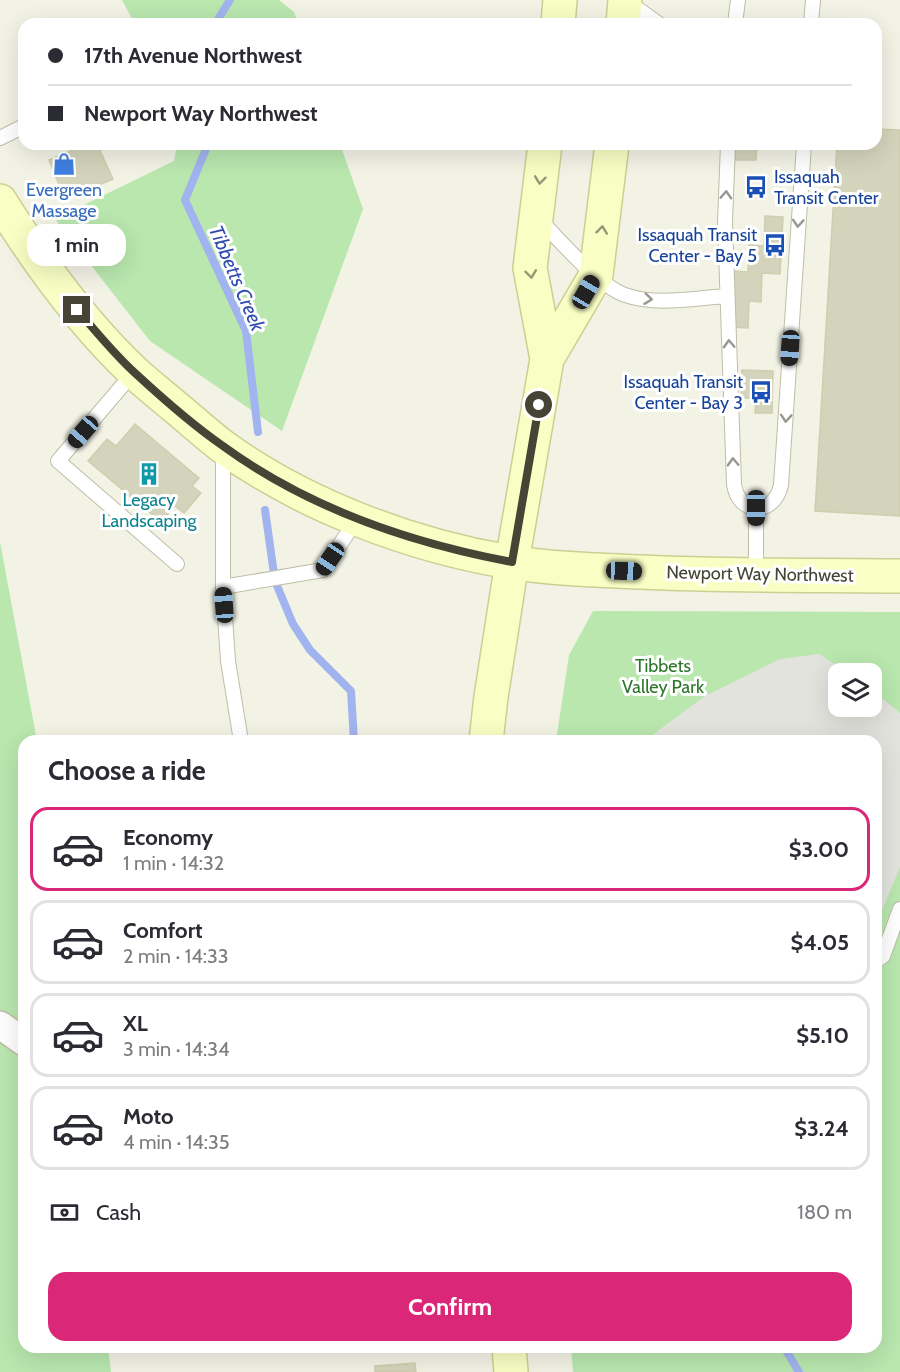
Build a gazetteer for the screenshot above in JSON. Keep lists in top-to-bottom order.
{
  "streets": {
    "street": ["Newport Way Northwest"]
  },
  "water": ["Tibbetts Creek"],
  "parks": ["Tibbets Valley Park"],
  "places": {
    "shop": ["Evergreen Massage"],
    "bus stop": ["Issaquah Transit Center", "Issaquah Transit Center - Bay 5", "Issaquah Transit Center - Bay 3"],
    "building": ["Legacy Landscaping"]
  },
  "page": {
    "banner": ["17th Avenue Northwest", "Newport Way Northwest"],
    "bubble": "1 min",
    "heading": "Choose a ride",
    "list": [
      {
        "name": "Economy",
        "note": "1 min · 14:32",
        "value": "$3.00"
      },
      {
        "name": "Comfort",
        "note": "2 min · 14:33",
        "value": "$4.05"
      },
      {
        "name": "XL",
        "note": "3 min · 14:34",
        "value": "$5.10"
      },
      {
        "name": "Moto",
        "note": "4 min · 14:35",
        "value": "$3.24"
      }
    ],
    "pay": ["Cash", "180 m"],
    "buttons": "Confirm"
  }
}
